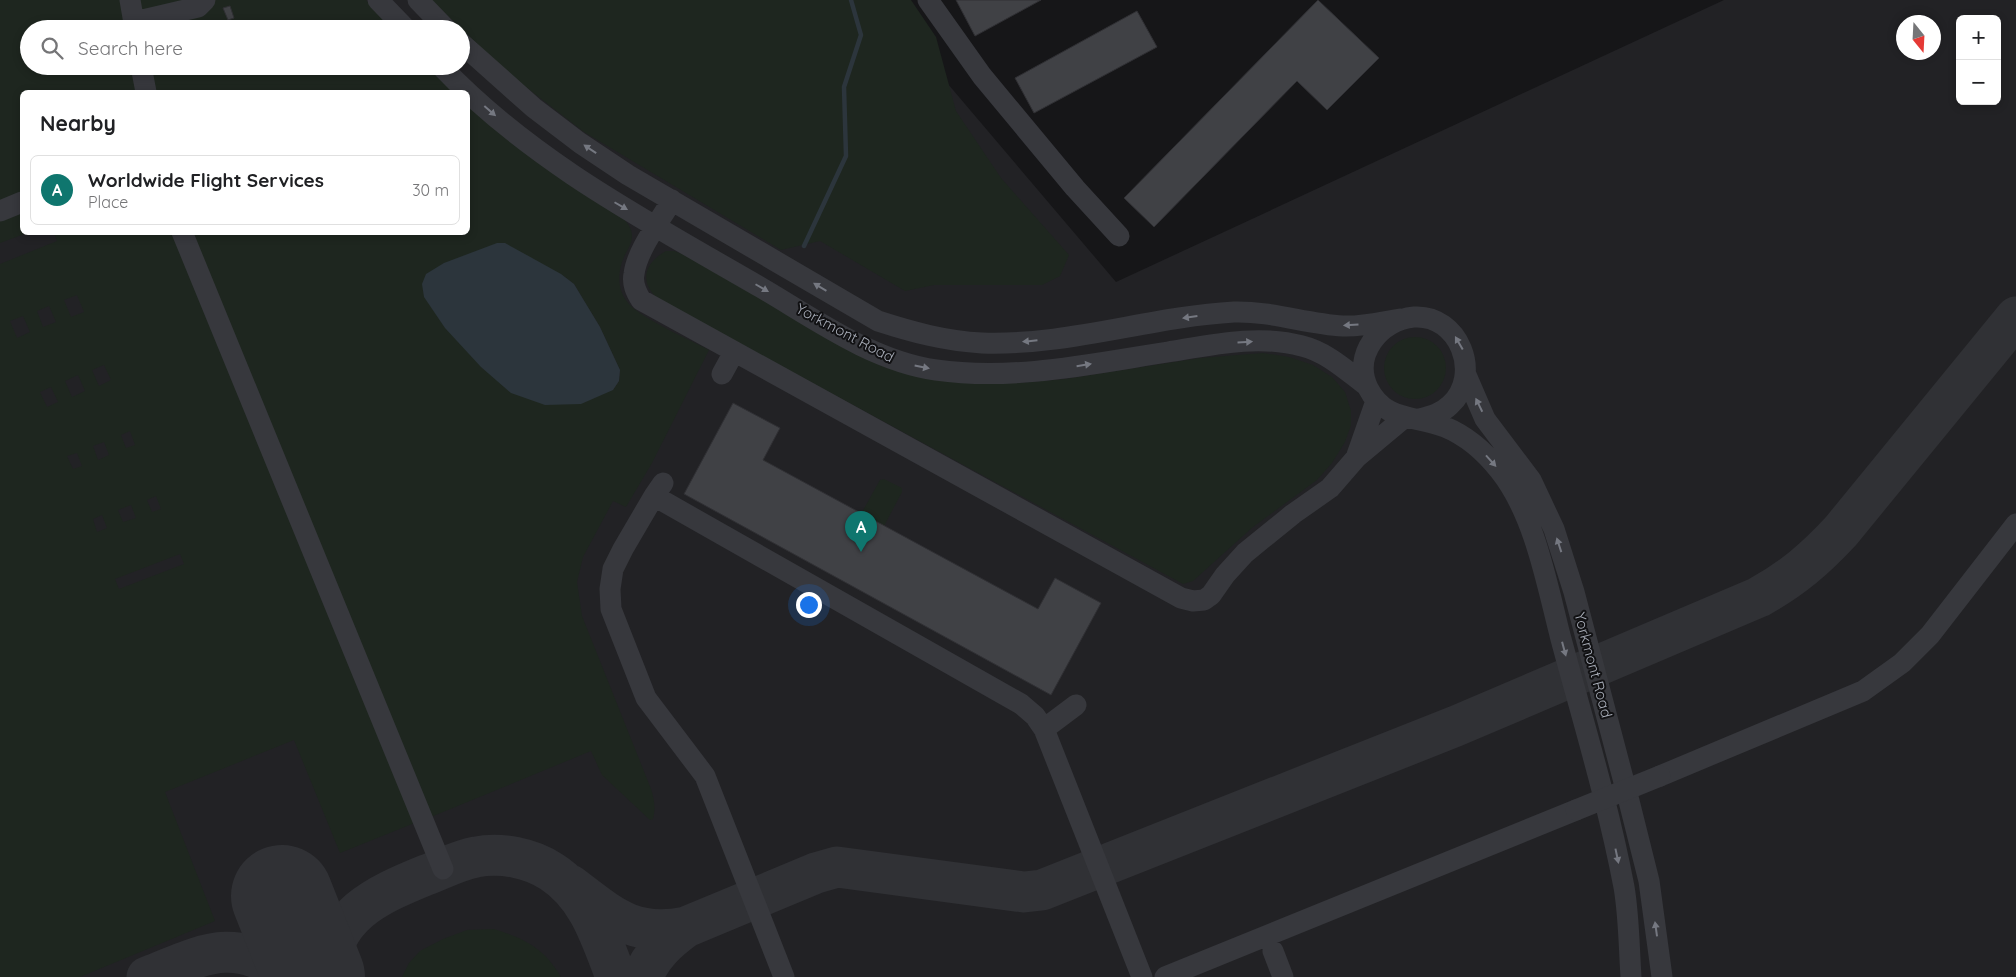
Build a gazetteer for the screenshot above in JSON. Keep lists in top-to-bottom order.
{
  "streets": {
    "street": ["Yorkmont Road"]
  },
  "north": "bottom",
  "page": {
    "map_buttons": ["+", "−"],
    "search": "Search here",
    "heading": "Nearby",
    "list": [
      {
        "mark": "A",
        "name": "Worldwide Flight Services",
        "note": "Place",
        "value": "30 m"
      }
    ],
    "pins": "A"
  }
}
